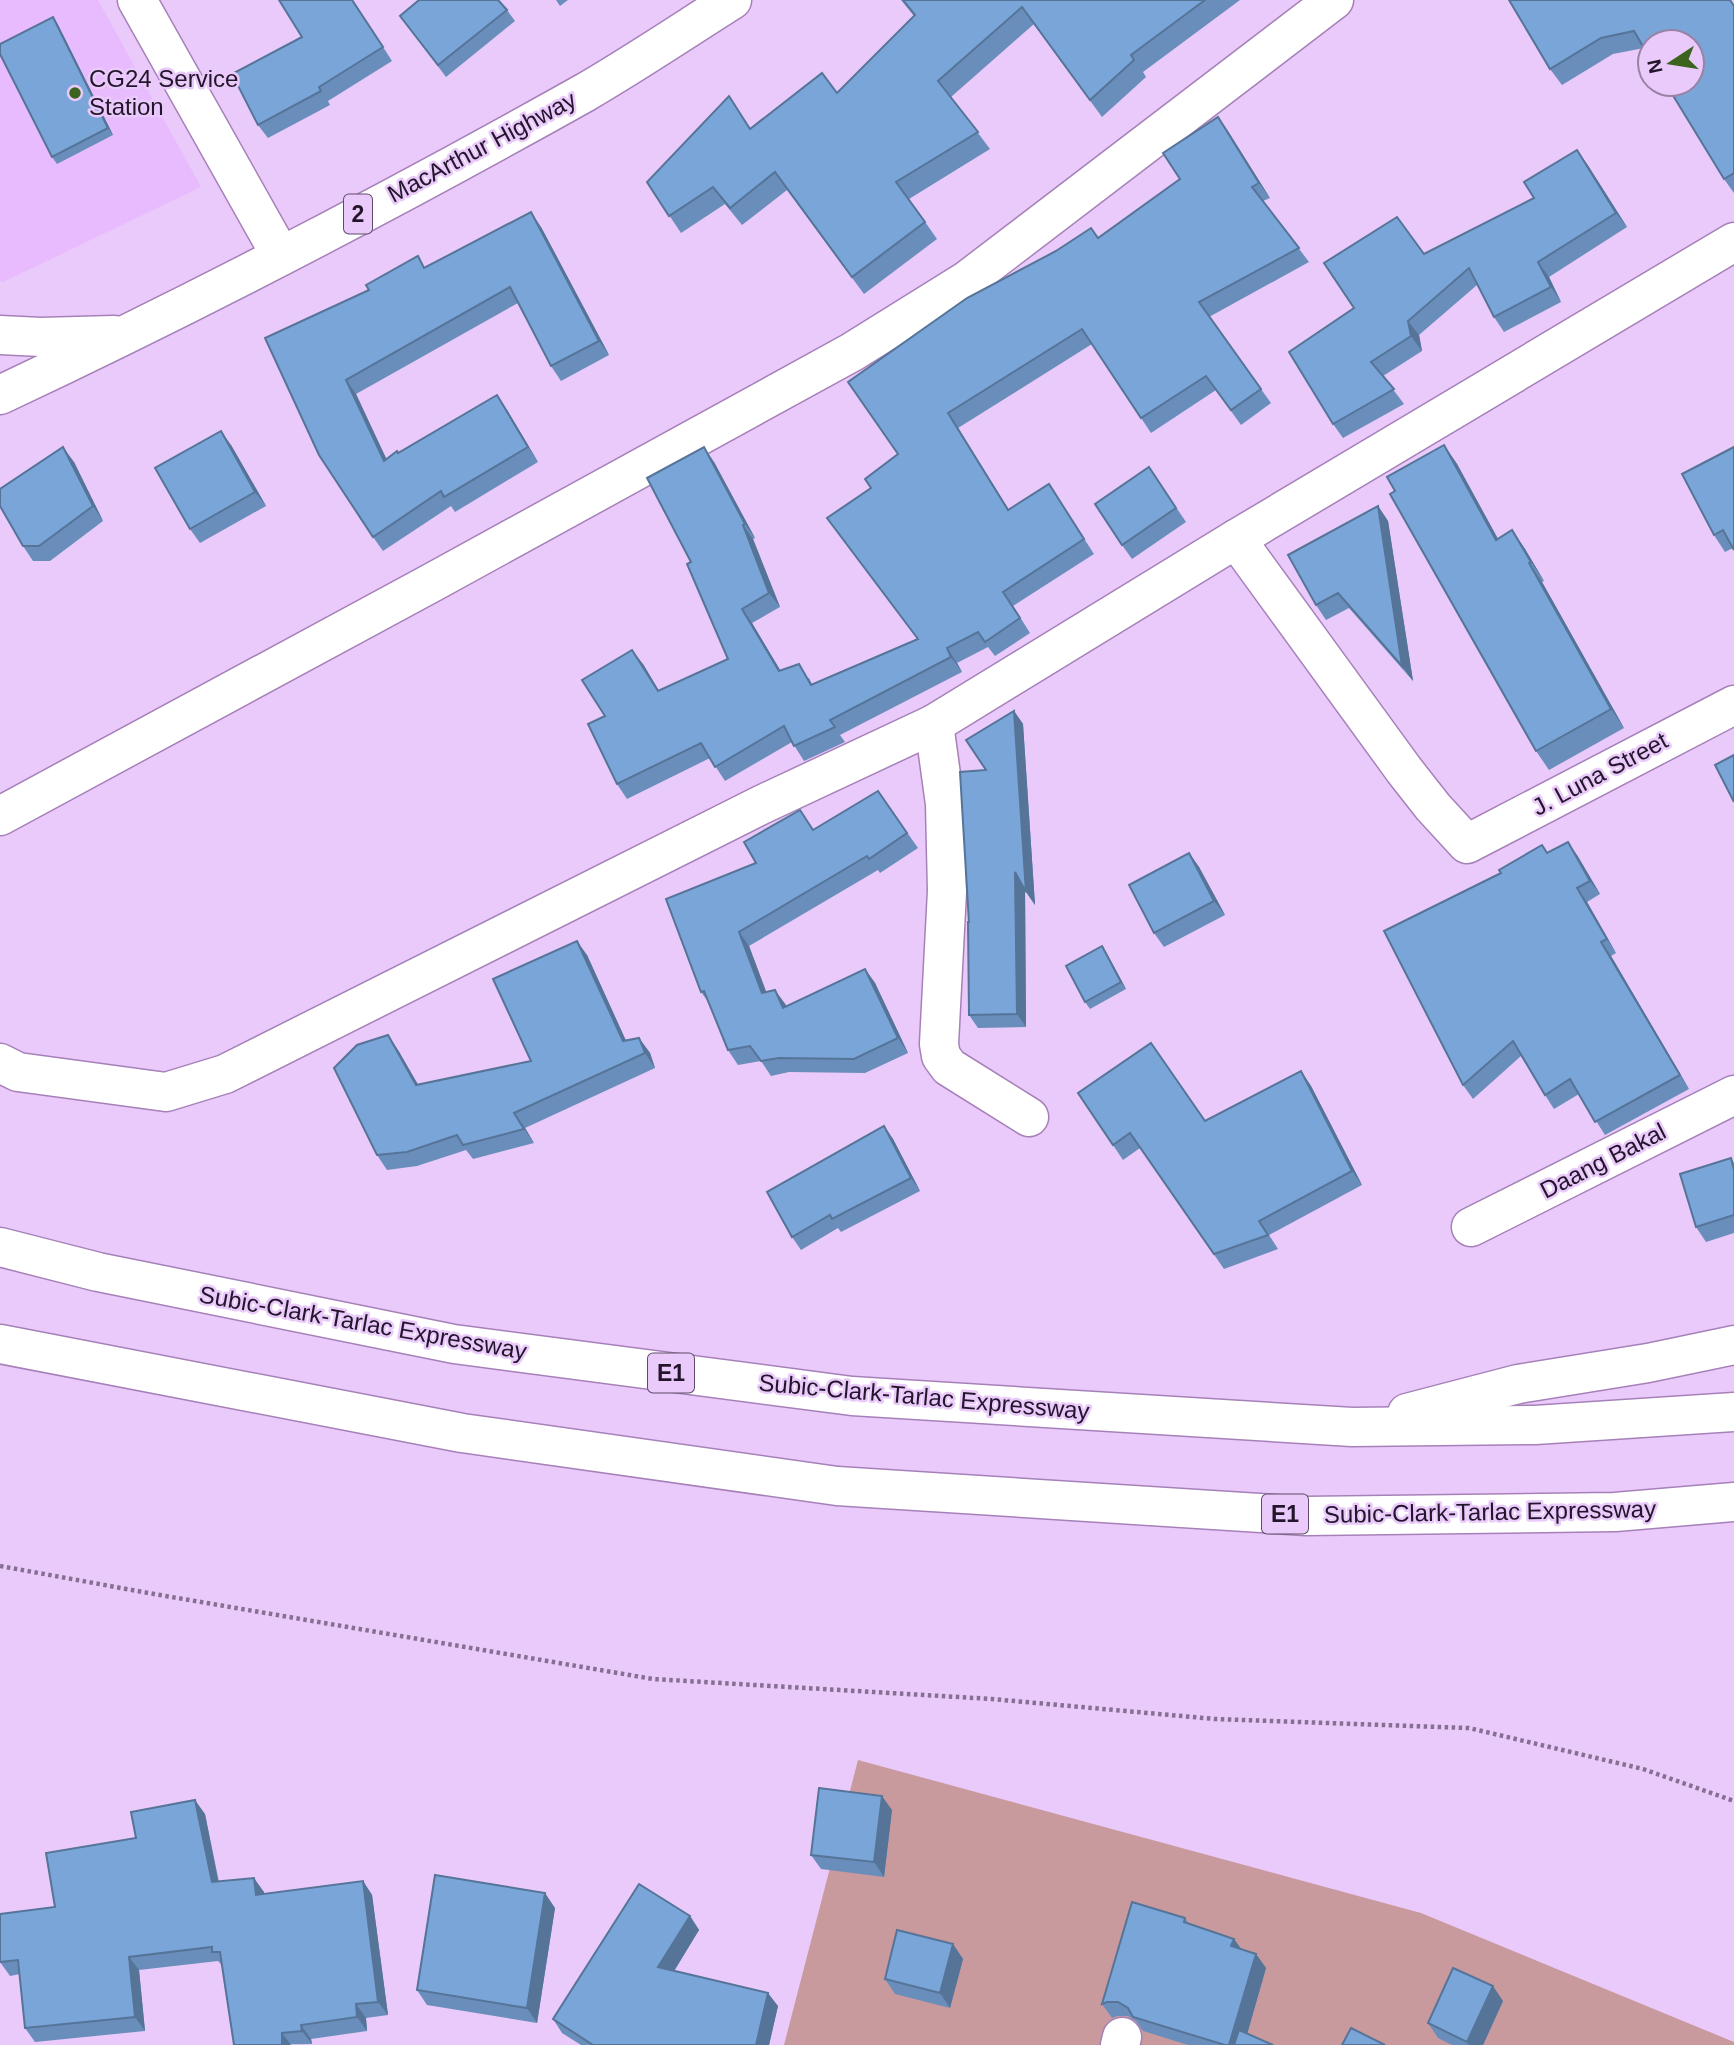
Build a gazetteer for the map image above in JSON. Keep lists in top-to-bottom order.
{
  "streets": {
    "main road": [
      "MacArthur Highway",
      "2",
      "J. Luna Street",
      "Daang Bakal",
      "Subic-Clark-Tarlac Expressway",
      "E1"
    ]
  },
  "places": ["CG24 Service Station"],
  "north": "left"
}
